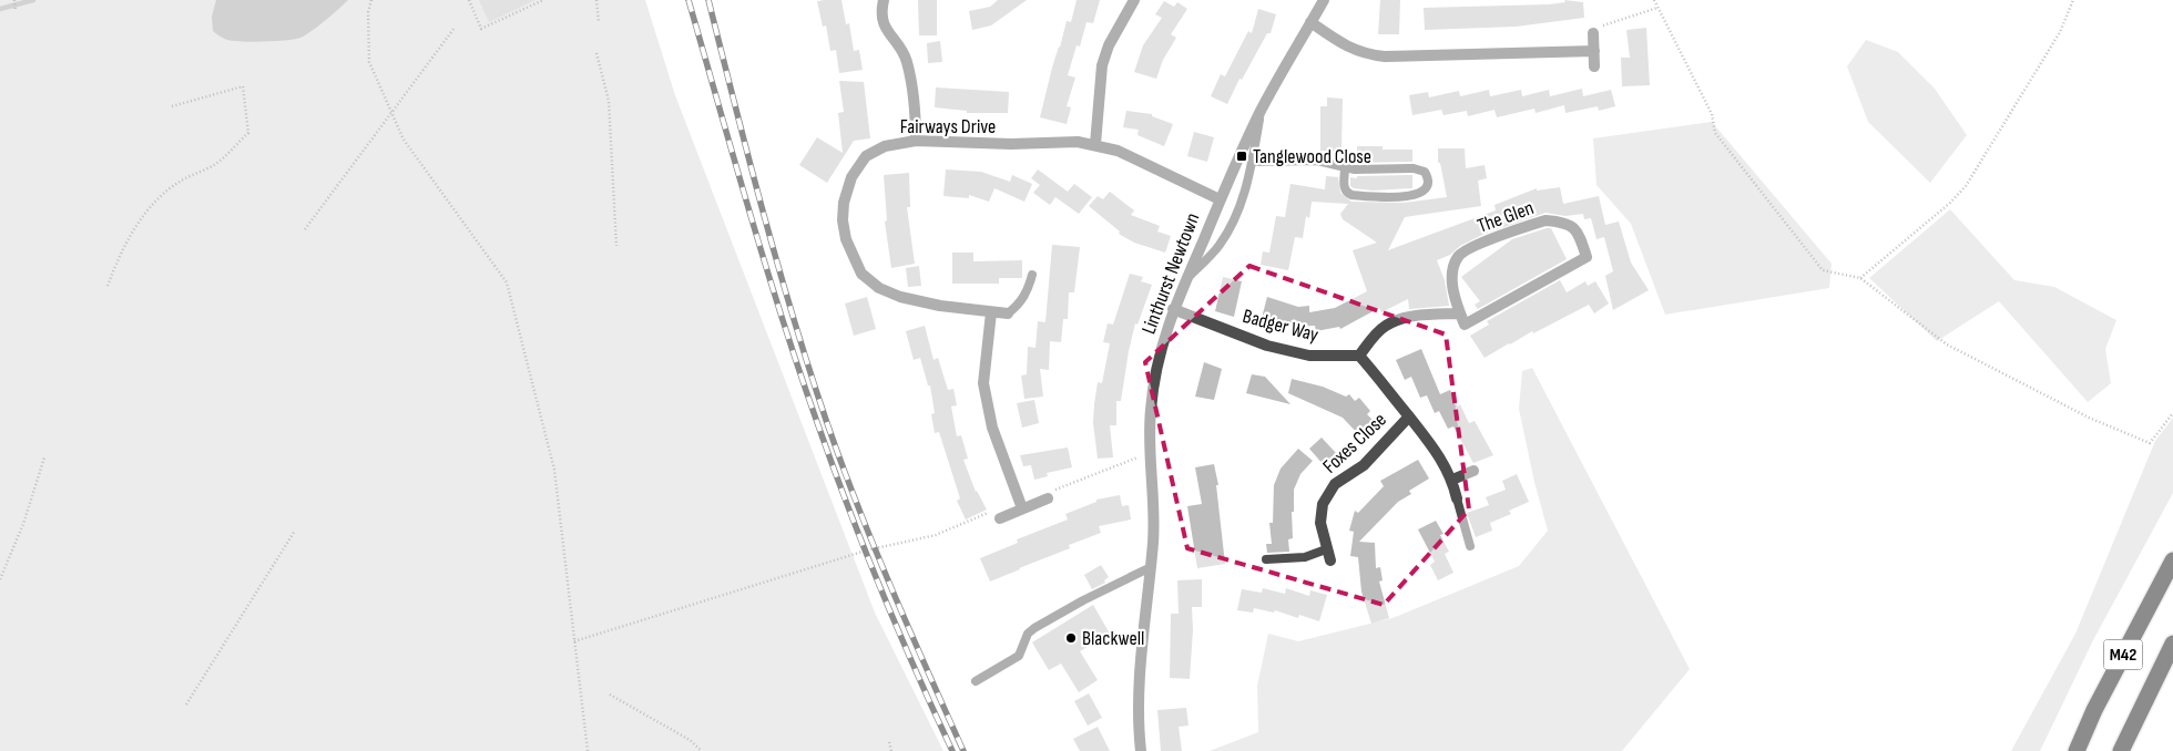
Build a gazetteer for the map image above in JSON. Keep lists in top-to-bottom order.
{
  "streets": {
    "highway": ["M42"],
    "street": [
      "Fairways Drive",
      "The Glen",
      "Linthurst Newtown",
      "Badger Way",
      "Foxes Close"
    ]
  },
  "crossings": [
    ["Fairways Drive", "Linthurst Newtown"],
    ["The Glen", "Badger Way"],
    ["Linthurst Newtown", "Badger Way"]
  ],
  "places": {
    "transit": ["Tanglewood Close"],
    "other": ["Blackwell"]
  }
}
